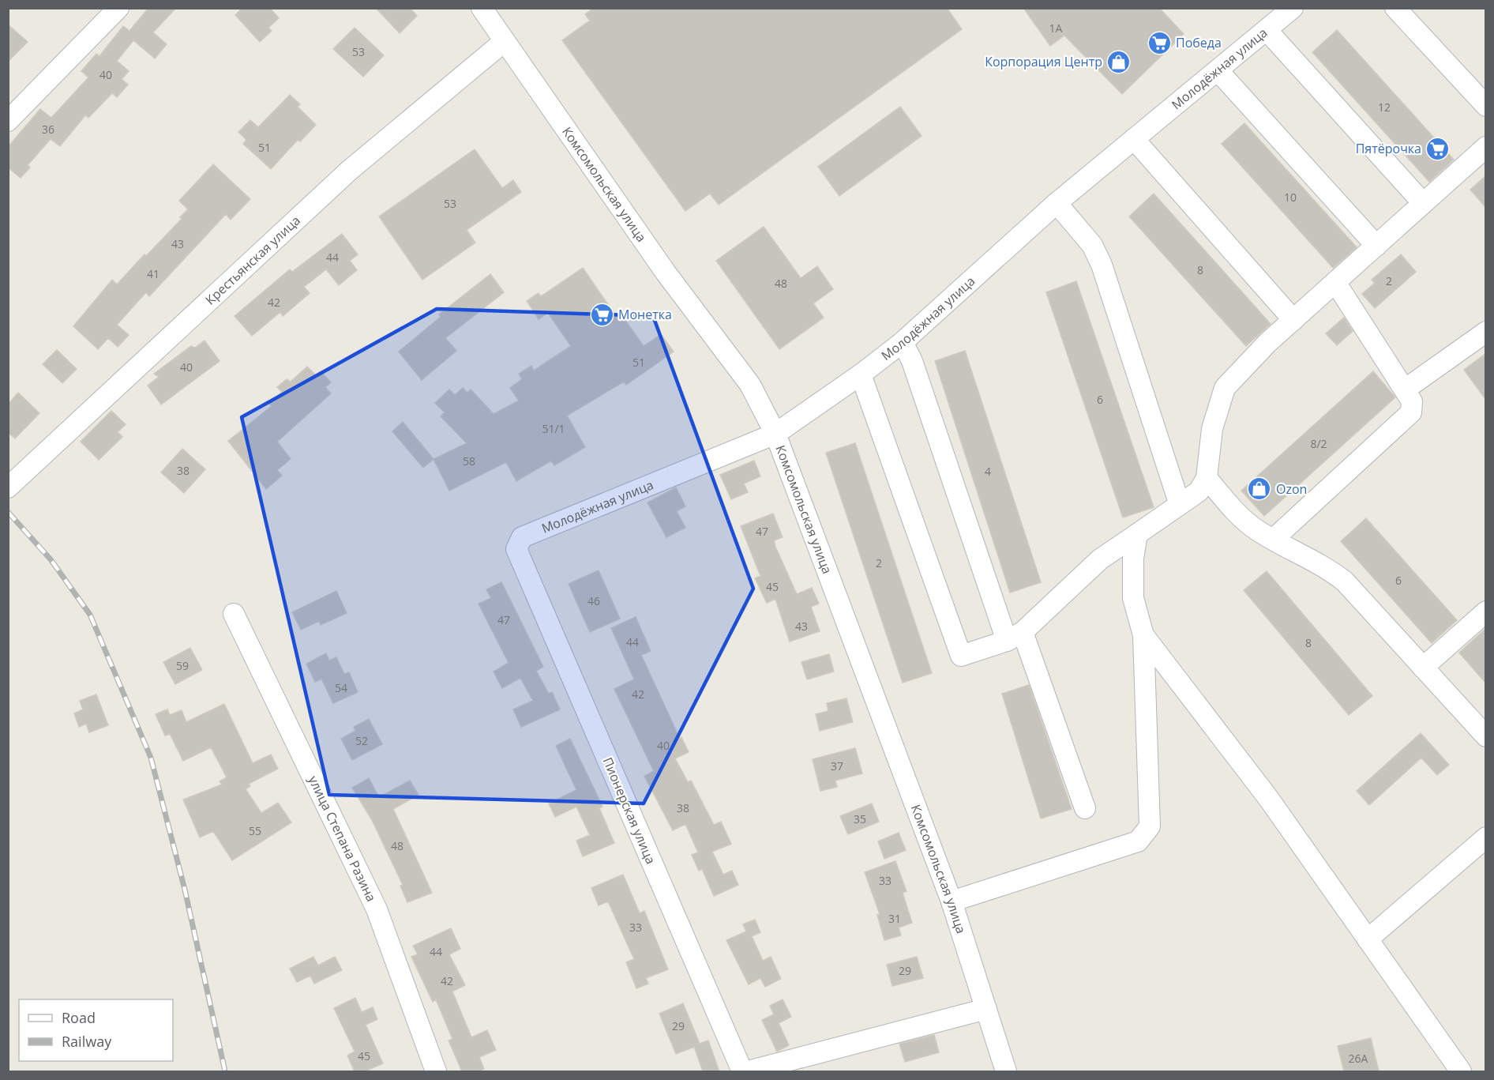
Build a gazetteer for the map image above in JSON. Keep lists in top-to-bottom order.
{
  "streets": {
    "street": [
      "Молодёжная улица",
      "Комсомольская улица",
      "Крестьянская улица",
      "Пионерская улица",
      "улица Степана Разина"
    ]
  },
  "crossings": [
    ["Молодёжная улица", "Комсомольская улица"],
    ["Молодёжная улица", "Пионерская улица"],
    ["Комсомольская улица", "Крестьянская улица"]
  ],
  "places": {
    "supermarket": ["Победа", "Пятёрочка", "Монетка"],
    "shop": ["Корпорация Центр", "Ozon"]
  },
  "house_numbers": [
    "1А",
    "53",
    "40",
    "12",
    "36",
    "51",
    "10",
    "53",
    "43",
    "44",
    "8",
    "41",
    "2",
    "48",
    "42",
    "51",
    "40",
    "6",
    "51/1",
    "8/2",
    "58",
    "38",
    "4",
    "47",
    "2",
    "6",
    "45",
    "46",
    "47",
    "43",
    "44",
    "8",
    "59",
    "54",
    "42",
    "52",
    "40",
    "37",
    "38",
    "35",
    "55",
    "48",
    "33",
    "31",
    "33",
    "44",
    "29",
    "42",
    "29",
    "45",
    "26А"
  ],
  "legend": ["Road", "Railway"]
}
